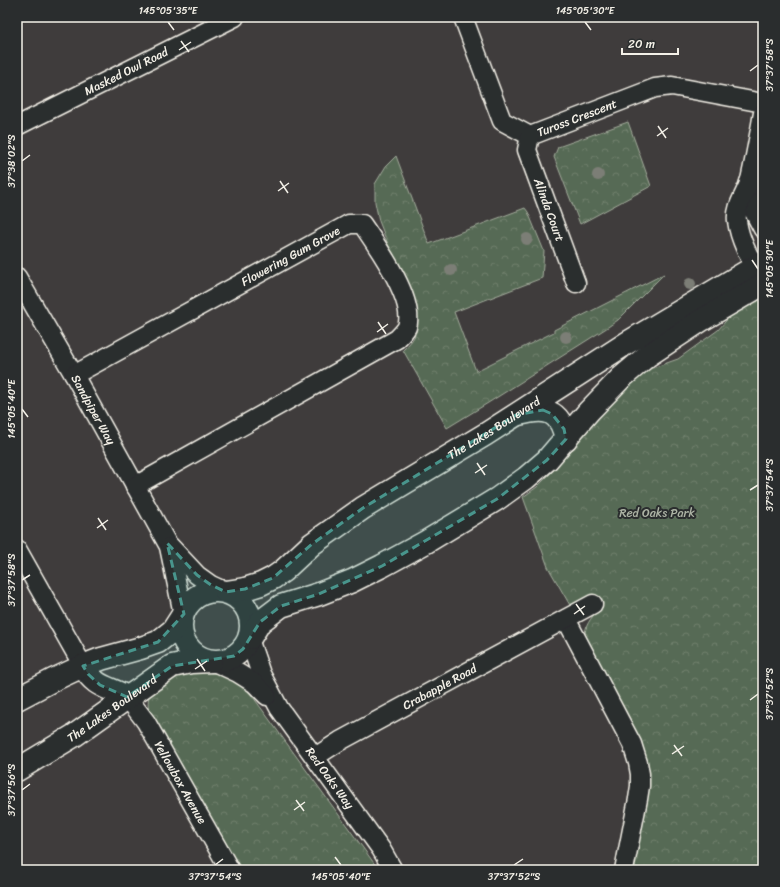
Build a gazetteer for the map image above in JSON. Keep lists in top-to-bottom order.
{
  "streets": {
    "street": [
      "Masked Owl Road",
      "Tuross Crescent",
      "Alinda Court",
      "Flowering Gum Grove",
      "Sandpiper Way",
      "The Lakes Boulevard",
      "Crabapple Road",
      "Red Oaks Way",
      "Yellowbox Avenue"
    ]
  },
  "crossings": [
    ["Tuross Crescent", "Alinda Court"],
    ["Flowering Gum Grove", "Sandpiper Way"],
    ["Sandpiper Way", "The Lakes Boulevard"],
    ["Sandpiper Way", "Red Oaks Way"],
    ["The Lakes Boulevard", "Red Oaks Way"],
    ["The Lakes Boulevard", "Yellowbox Avenue"],
    ["Crabapple Road", "Red Oaks Way"]
  ],
  "parks": ["Red Oaks Park"],
  "scale_bar": "20 m",
  "coordinates": [
    "145°05'35\"E",
    "145°05'30\"E",
    "37°37'58\"S",
    "37°38'02\"S",
    "145°05'40\"E",
    "37°37'54\"S",
    "37°37'52\"S",
    "37°37'56\"S"
  ]
}
